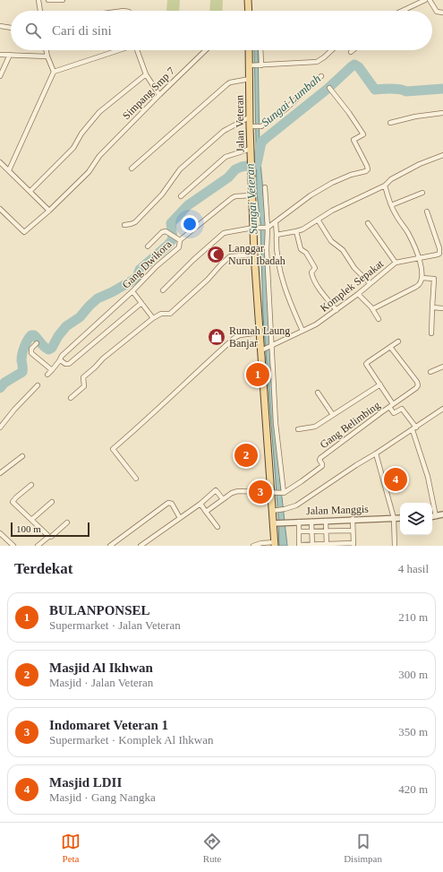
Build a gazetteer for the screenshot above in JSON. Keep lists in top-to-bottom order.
{
  "streets": {
    "main road": ["Jalan Veteran"],
    "street": [
      "Simpang Smp 7",
      "Gang Dwikora",
      "Komplek Sepakat",
      "Gang Belimbing",
      "Jalan Manggis"
    ]
  },
  "crossings": [
    ["Jalan Veteran", "Gang Dwikora"],
    ["Jalan Veteran", "Komplek Sepakat"],
    ["Jalan Veteran", "Gang Belimbing"],
    ["Jalan Veteran", "Jalan Manggis"]
  ],
  "water": ["Sungai Lumbah", "Sungai Veteran"],
  "places": {
    "mosque": ["Langgar Nurul Ibadah"],
    "shop": ["Rumah Laung Banjar"]
  },
  "scale_bar": "100 m",
  "page": {
    "search": "Cari di sini",
    "pins": [
      "1",
      "2",
      "4",
      "3"
    ],
    "scale": "100 m",
    "heading": ["Terdekat", "4 hasil"],
    "list": [
      {
        "mark": "1",
        "name": "BULANPONSEL",
        "note": "Supermarket · Jalan Veteran",
        "value": "210 m"
      },
      {
        "mark": "2",
        "name": "Masjid Al Ikhwan",
        "note": "Masjid · Jalan Veteran",
        "value": "300 m"
      },
      {
        "mark": "3",
        "name": "Indomaret Veteran 1",
        "note": "Supermarket · Komplek Al Ihkwan",
        "value": "350 m"
      },
      {
        "mark": "4",
        "name": "Masjid LDII",
        "note": "Masjid · Gang Nangka",
        "value": "420 m"
      }
    ],
    "nav": ["Peta", "Rute", "Disimpan"]
  }
}
